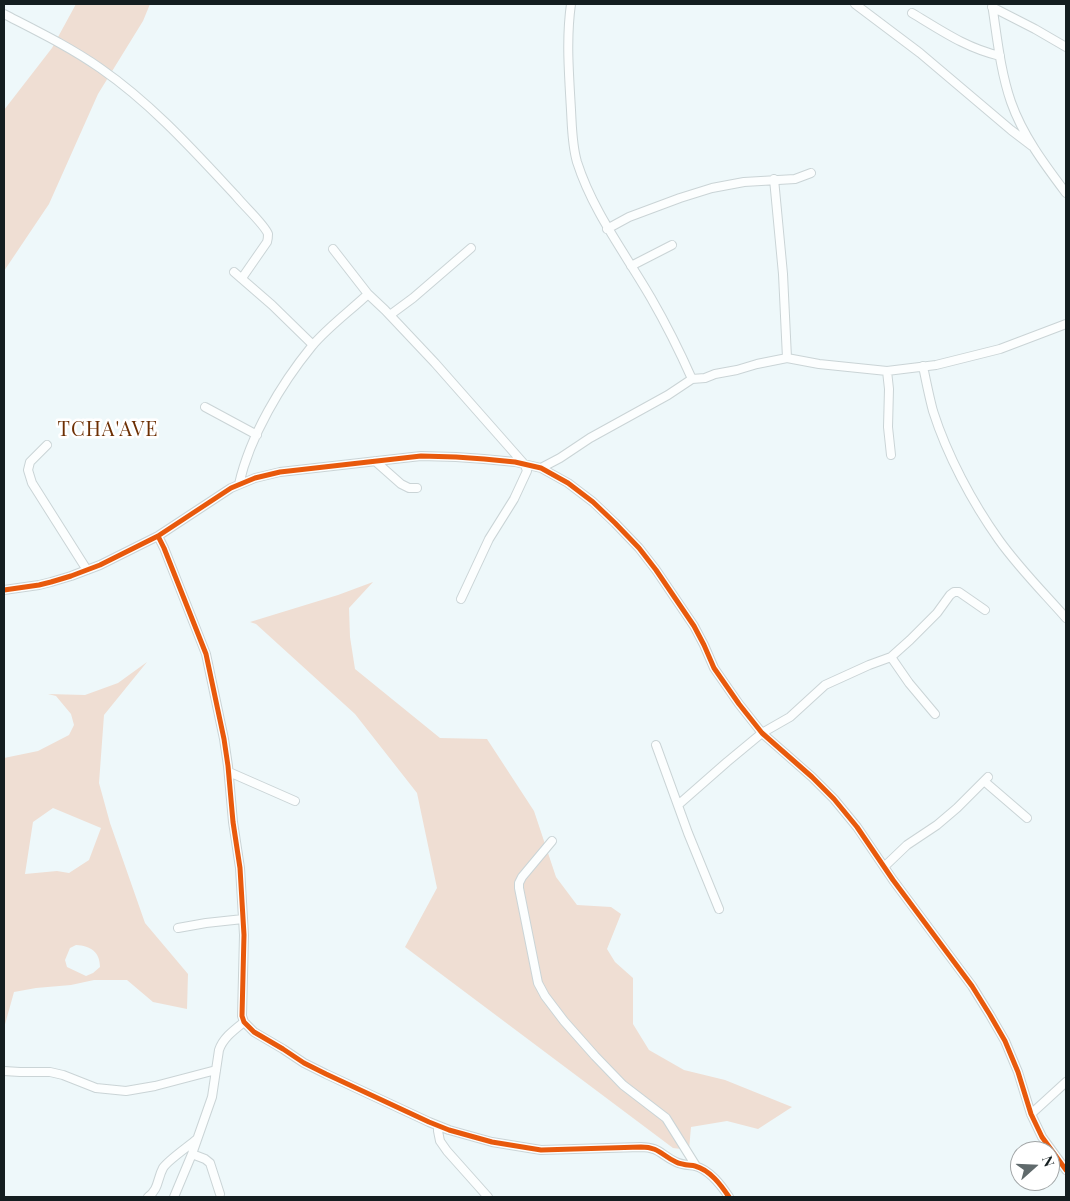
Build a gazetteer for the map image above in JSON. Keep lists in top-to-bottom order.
{
  "districts": ["TCHA'AVE"],
  "north": "right"
}
